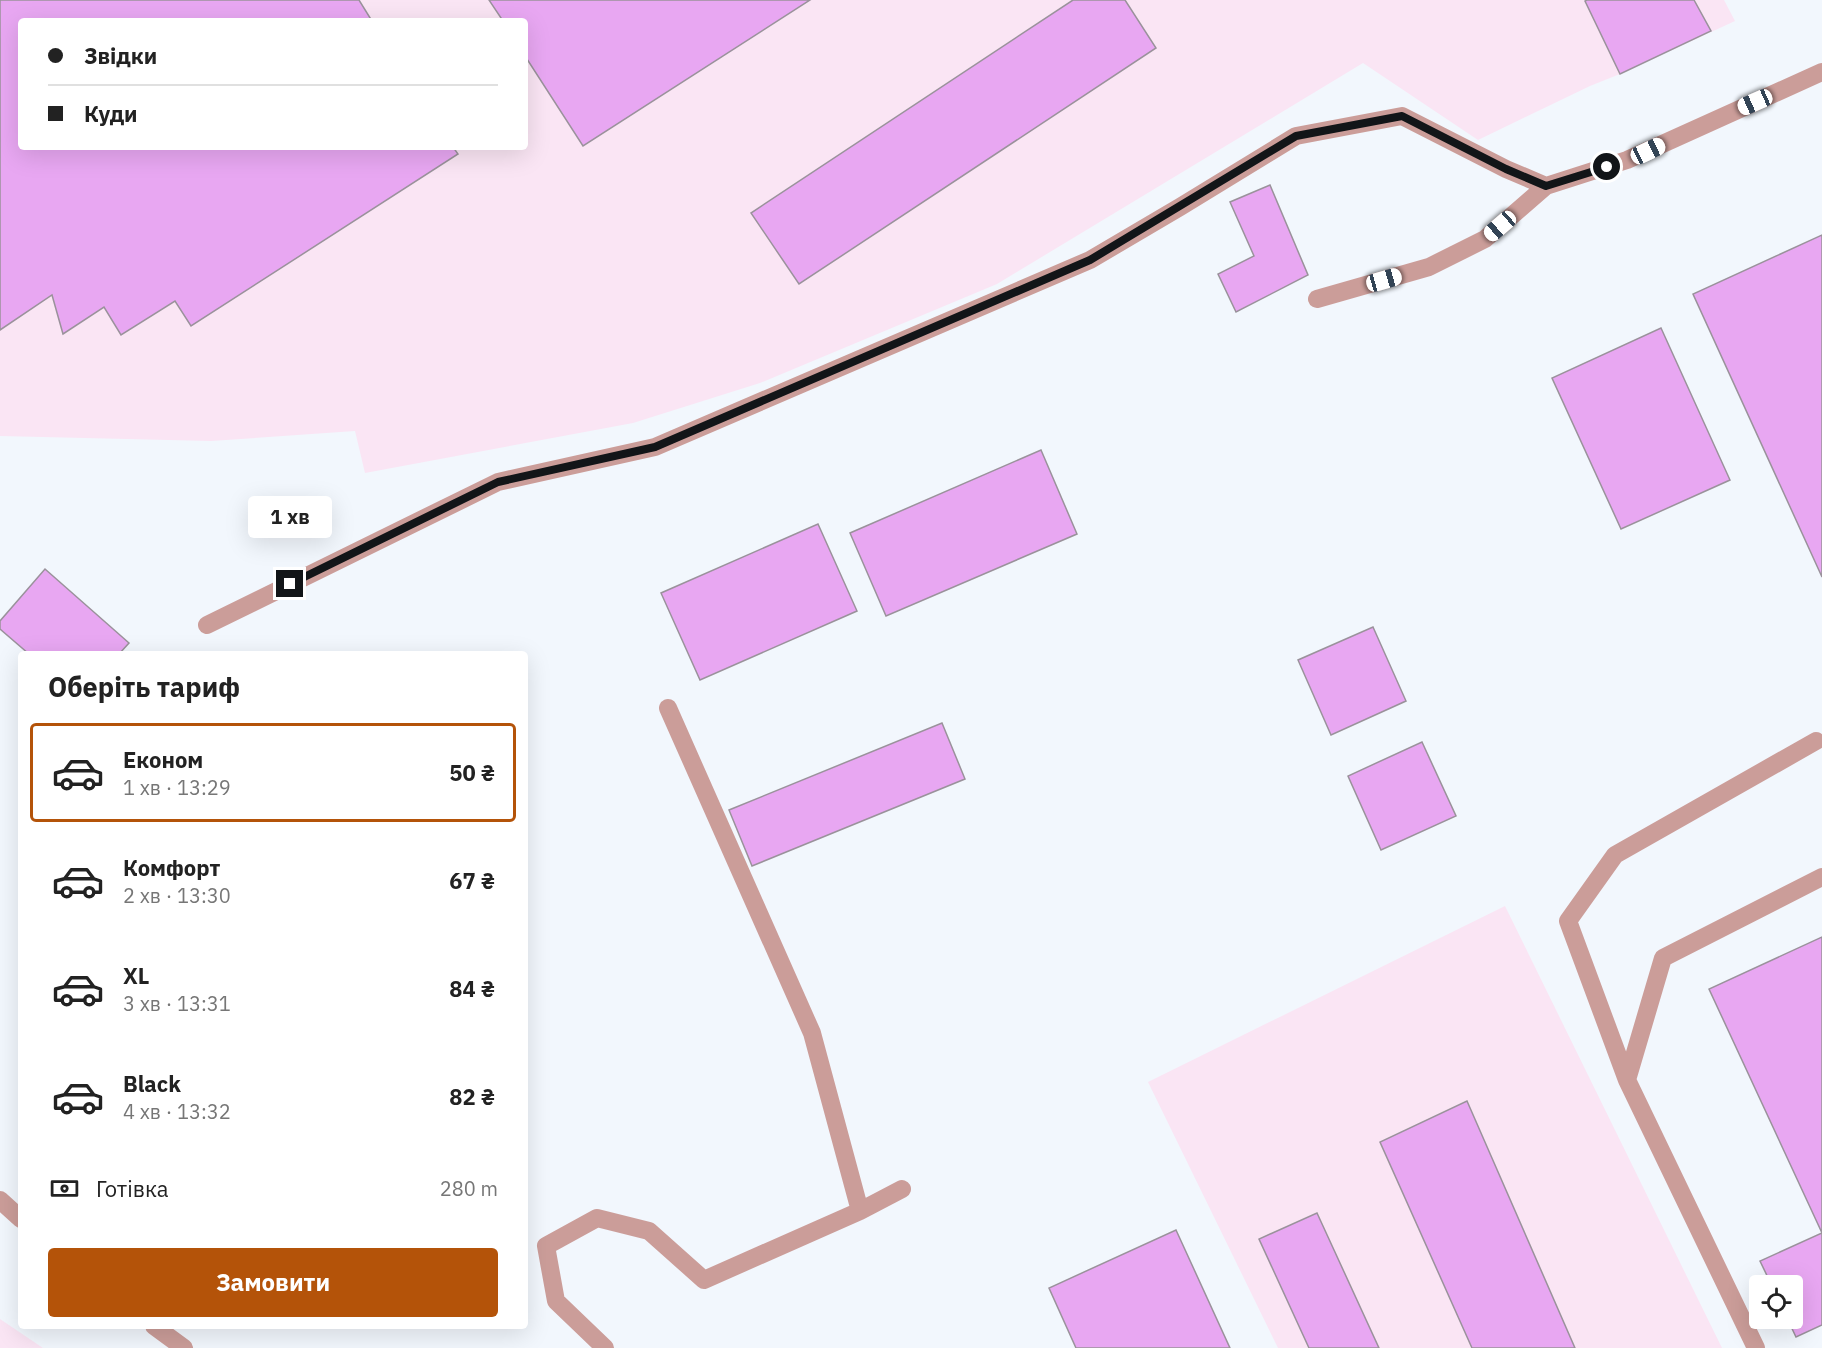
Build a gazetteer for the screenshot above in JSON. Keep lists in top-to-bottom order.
{
  "page": {
    "banner": ["Звідки", "Куди"],
    "bubble": "1 хв",
    "heading": "Оберіть тариф",
    "list": [
      {
        "name": "Економ",
        "note": "1 хв · 13:29",
        "value": "50 ₴"
      },
      {
        "name": "Комфорт",
        "note": "2 хв · 13:30",
        "value": "67 ₴"
      },
      {
        "name": "XL",
        "note": "3 хв · 13:31",
        "value": "84 ₴"
      },
      {
        "name": "Black",
        "note": "4 хв · 13:32",
        "value": "82 ₴"
      }
    ],
    "pay": ["Готівка", "280 m"],
    "buttons": "Замовити"
  }
}
